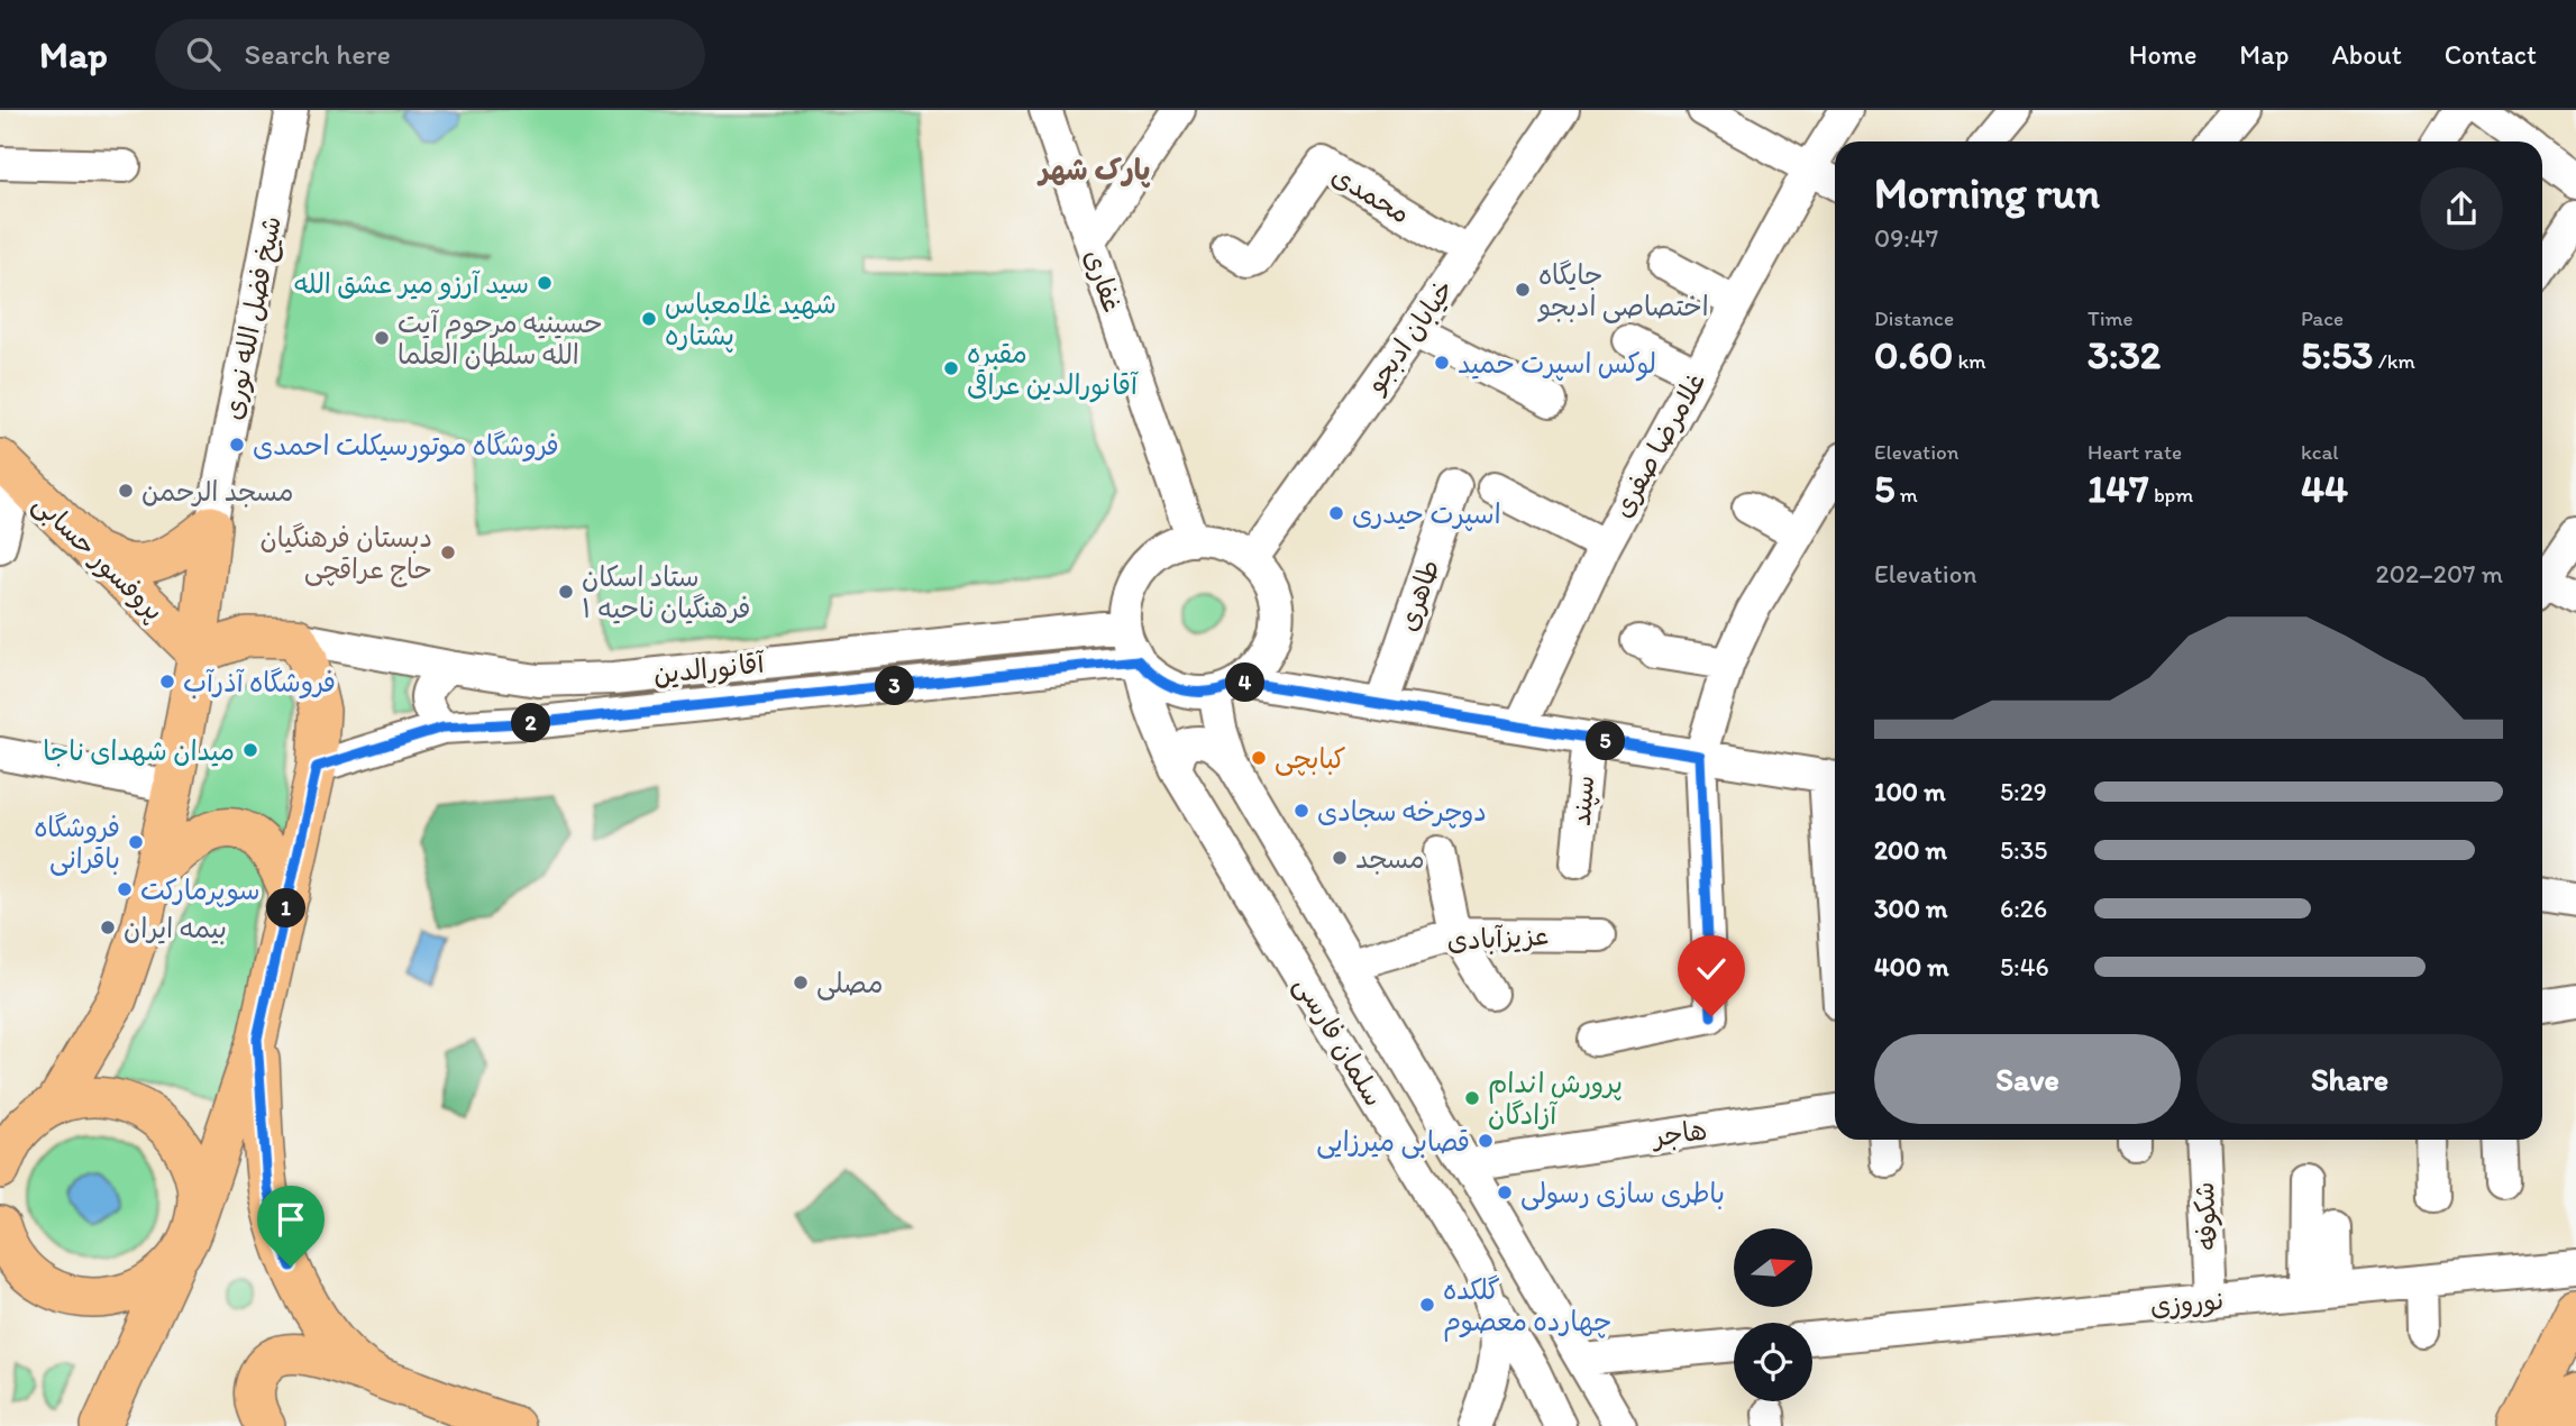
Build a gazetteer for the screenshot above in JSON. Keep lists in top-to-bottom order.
{
  "streets": {
    "main road": ["پروفسور حسابی"],
    "street": [
      "محمدی",
      "غفاری",
      "شیخ فضل الله نوری",
      "خیابان ادبجو",
      "غلامرضا صفری",
      "طاهری",
      "آقانورالدین",
      "سپند",
      "عزیزآبادی",
      "سلمان فارسی",
      "هاجر",
      "شکوفه",
      "نوروزی"
    ]
  },
  "crossings": [
    ["محمدی", "خیابان ادبجو"],
    ["غفاری", "خیابان ادبجو"],
    ["غفاری", "آقانورالدین"],
    ["غفاری", "سلمان فارسی"],
    ["خیابان ادبجو", "آقانورالدین"],
    ["خیابان ادبجو", "سلمان فارسی"],
    ["آقانورالدین", "سلمان فارسی"],
    ["عزیزآبادی", "سلمان فارسی"],
    ["سلمان فارسی", "هاجر"],
    ["شکوفه", "نوروزی"]
  ],
  "districts": ["پارک شهر"],
  "places": [
    "سید آرزو میر عشق الله",
    "جایگاه اختصاصی ادبجو",
    "شهید غلامعباس پشتاره",
    "حسینیه مرحوم آیت الله سلطان العلما",
    "لوکس اسپرت حمید",
    "مقبره آقانورالدین عراقی",
    "فروشگاه موتورسیکلت احمدی",
    "مسجد الرحمن",
    "اسپرت حیدری",
    "دبستان فرهنگیان حاج عراقچی",
    "ستاد اسکان فرهنگیان ناحیه ۱",
    "فروشگاه آذرآب",
    "میدان شهدای ناجا",
    "کبابچی",
    "دوچرخه سجادی",
    "فروشگاه باقرانی",
    "مسجد",
    "سوپرمارکت",
    "بیمه ایران",
    "مصلی",
    "پرورش اندام آزادگان",
    "قصابی میرزایی",
    "باطری سازی رسولی",
    "گلکده چهارده معصوم"
  ],
  "north": "right",
  "page": {
    "header": "Map",
    "search": "Search here",
    "nav": [
      "Home",
      "Map",
      "About",
      "Contact"
    ],
    "heading": ["Morning run", "09:47"],
    "stats": [
      ["Distance", "0.60 km"],
      ["Time", "3:32"],
      ["Pace", "5:53 /km"],
      ["Elevation", "5 m"],
      ["Heart rate", "147 bpm"],
      ["kcal", "44"]
    ],
    "chart": ["Elevation", "202–207 m"],
    "pins": [
      "4",
      "3",
      "2",
      "5",
      "1"
    ],
    "list": [
      {
        "name": "100 m",
        "note": "5:29"
      },
      {
        "name": "200 m",
        "note": "5:35"
      },
      {
        "name": "300 m",
        "note": "6:26"
      },
      {
        "name": "400 m",
        "note": "5:46"
      }
    ],
    "buttons": ["Save", "Share"]
  }
}
